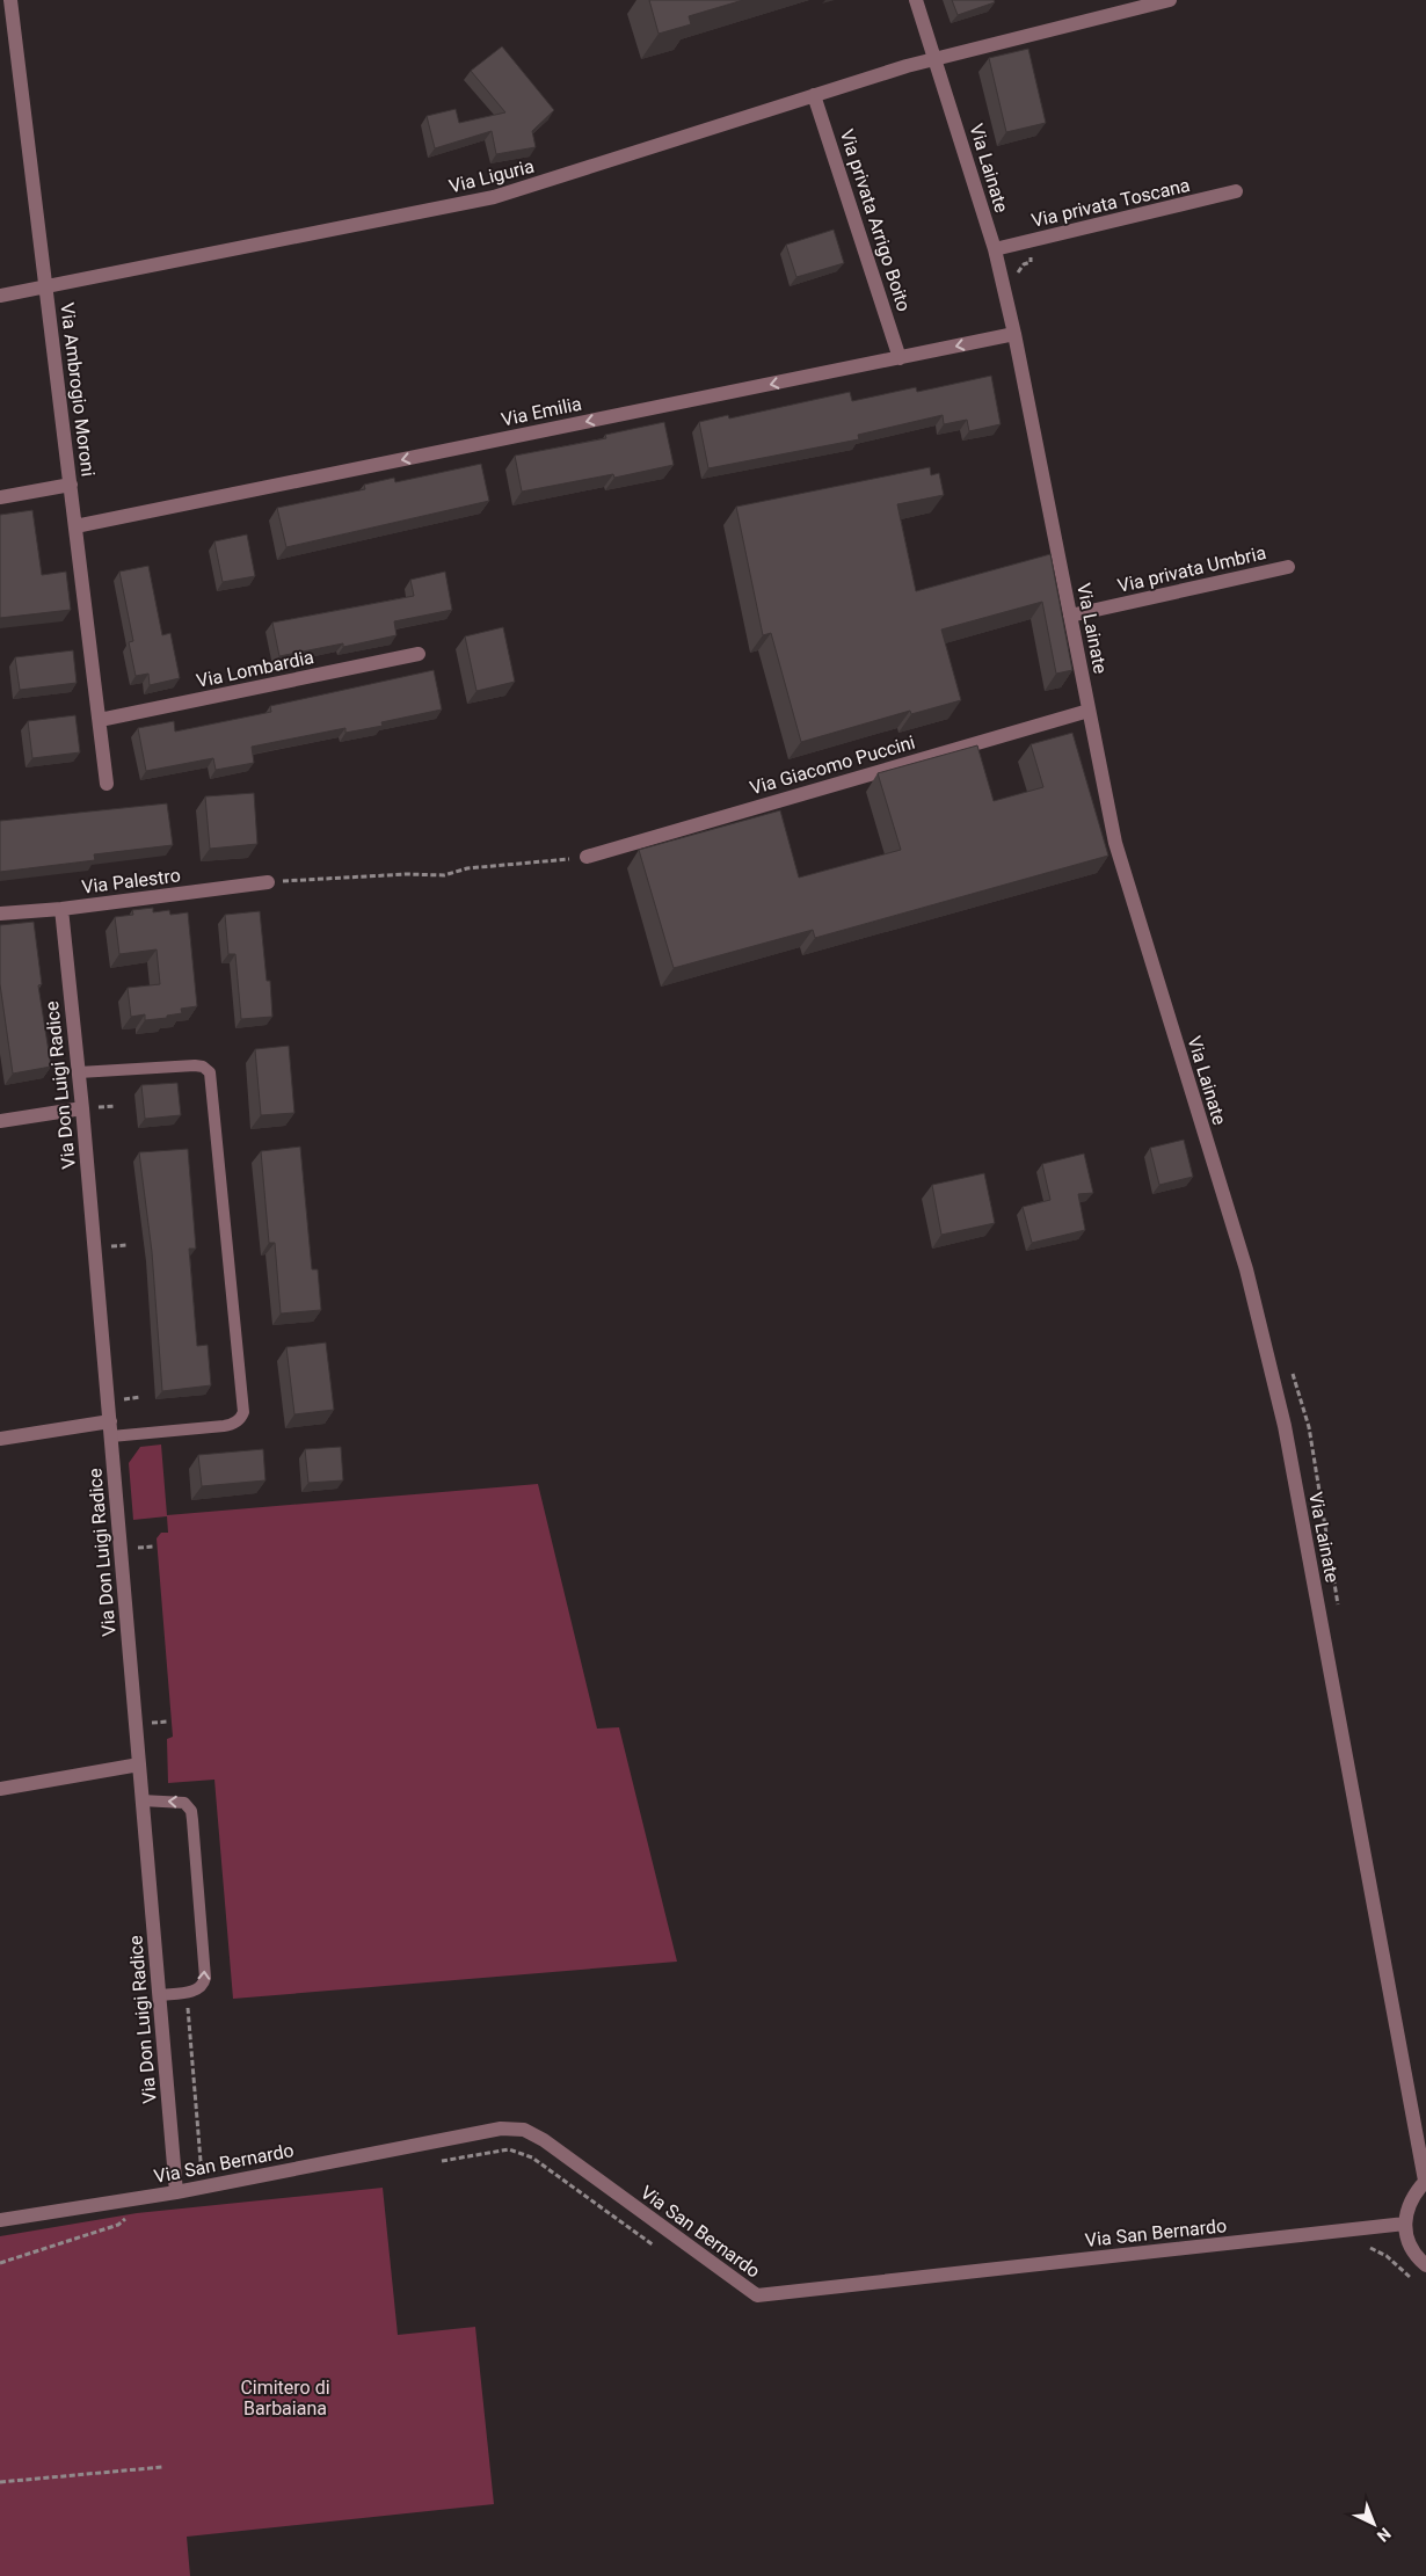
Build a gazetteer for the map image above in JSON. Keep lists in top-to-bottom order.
{
  "streets": {
    "street": [
      "Via Lainate",
      "Via Liguria",
      "Via privata Toscana",
      "Via privata Arrigo Boito",
      "Via Ambrogio Moroni",
      "Via Emilia",
      "Via privata Umbria",
      "Via Lombardia",
      "Via Giacomo Puccini",
      "Via Palestro",
      "Via Don Luigi Radice",
      "Via San Bernardo"
    ]
  },
  "crossings": [
    ["Via Lainate", "Via Liguria"],
    ["Via Lainate", "Via privata Toscana"],
    ["Via Lainate", "Via Emilia"],
    ["Via Lainate", "Via privata Umbria"],
    ["Via Lainate", "Via Giacomo Puccini"],
    ["Via Liguria", "Via privata Arrigo Boito"],
    ["Via Liguria", "Via Ambrogio Moroni"],
    ["Via privata Arrigo Boito", "Via Emilia"],
    ["Via Ambrogio Moroni", "Via Emilia"],
    ["Via Ambrogio Moroni", "Via Lombardia"],
    ["Via Palestro", "Via Don Luigi Radice"],
    ["Via Don Luigi Radice", "Via San Bernardo"]
  ],
  "one_way": ["Via Emilia"],
  "parks": ["Cimitero di Barbaiana"],
  "north": "bottom right"
}
